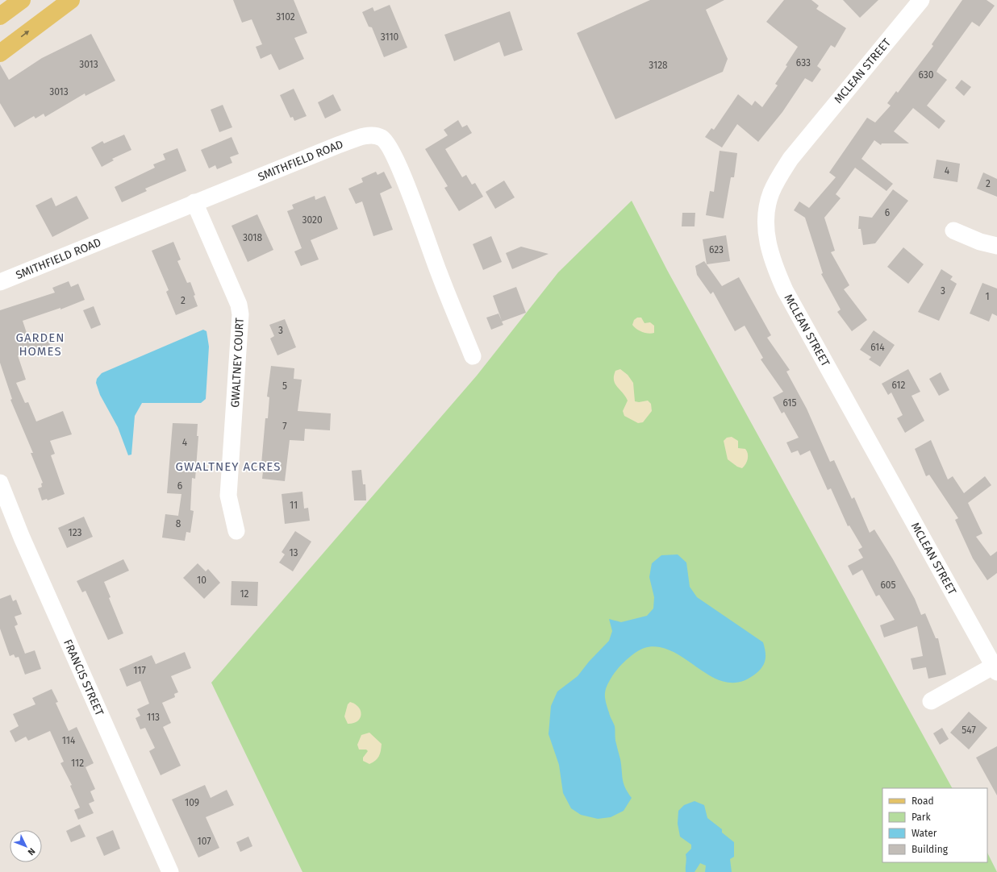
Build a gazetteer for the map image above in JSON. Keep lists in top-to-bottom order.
{
  "streets": {
    "street": [
      "MCLEAN STREET",
      "SMITHFIELD ROAD",
      "GWALTNEY COURT",
      "FRANCIS STREET"
    ]
  },
  "crossings": [
    ["SMITHFIELD ROAD", "GWALTNEY COURT"]
  ],
  "districts": ["GARDEN HOMES", "GWALTNEY ACRES"],
  "house_numbers": [
    "3102",
    "3110",
    "633",
    "3013",
    "3128",
    "630",
    "3013",
    "4",
    "2",
    "6",
    "3020",
    "3018",
    "623",
    "3",
    "1",
    "2",
    "3",
    "614",
    "612",
    "5",
    "615",
    "7",
    "4",
    "6",
    "11",
    "8",
    "123",
    "13",
    "10",
    "605",
    "12",
    "117",
    "113",
    "547",
    "114",
    "112",
    "109",
    "107"
  ],
  "legend": [
    "Road",
    "Park",
    "Water",
    "Building"
  ],
  "north": "bottom right"
}
